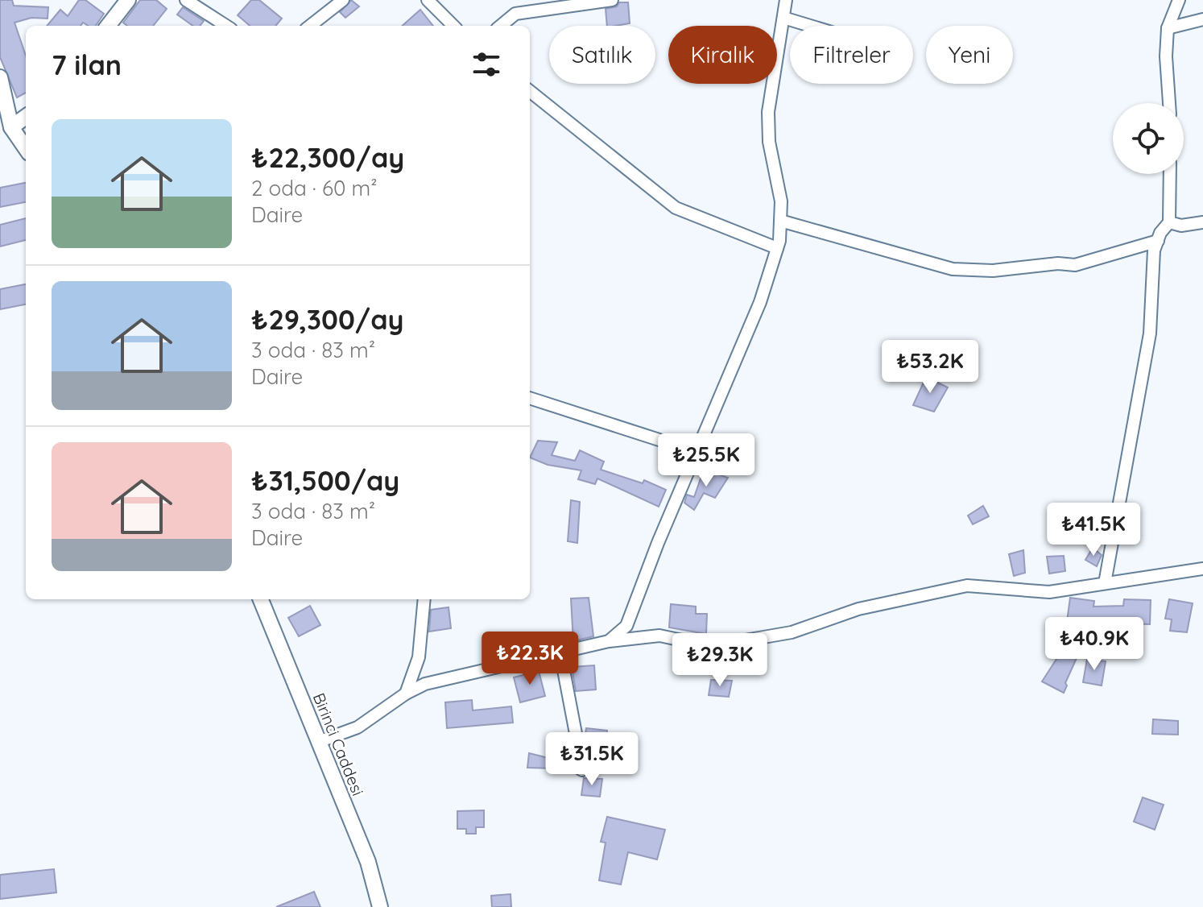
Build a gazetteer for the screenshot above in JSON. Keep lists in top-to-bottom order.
{
  "streets": {
    "street": ["Birinci Caddesi"]
  },
  "page": {
    "chip": [
      "Satılık",
      "Kiralık",
      "Filtreler",
      "Yeni"
    ],
    "heading": "7 ilan",
    "list": [
      {
        "name": "₺22,300/ay",
        "note": "2 oda · 60 m² · Daire"
      },
      {
        "name": "₺29,300/ay",
        "note": "3 oda · 83 m² · Daire"
      },
      {
        "name": "₺31,500/ay",
        "note": "3 oda · 83 m² · Daire"
      }
    ],
    "price": [
      "₺53.2K",
      "₺25.5K",
      "₺41.5K",
      "₺40.9K",
      "₺22.3K",
      "₺29.3K",
      "₺31.5K"
    ]
  }
}
